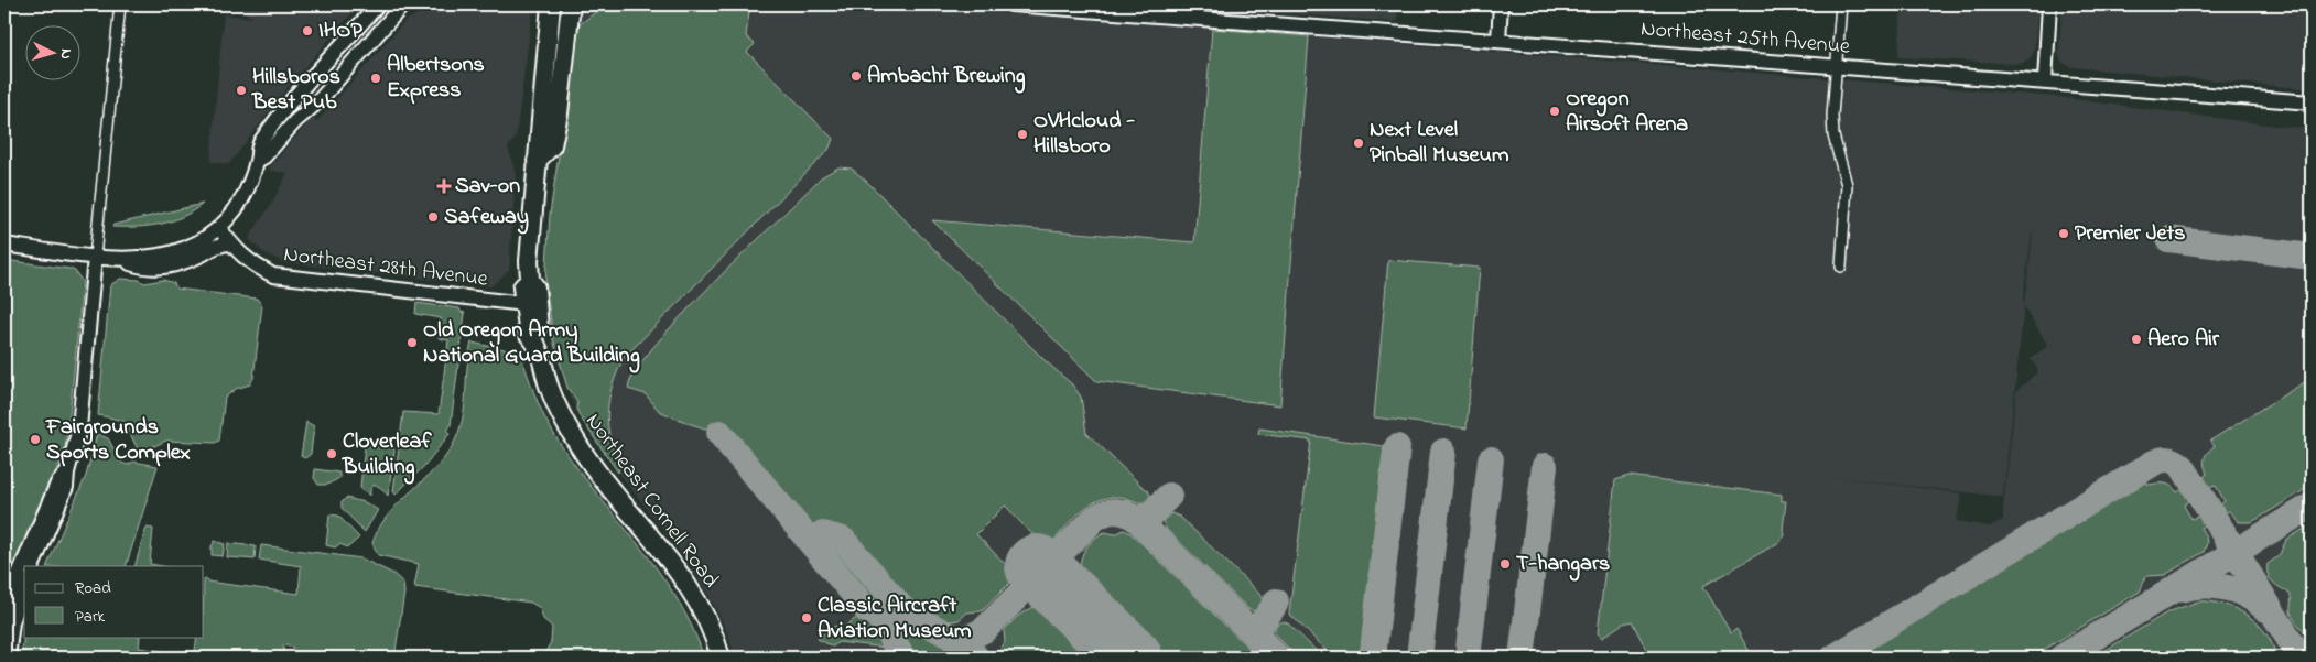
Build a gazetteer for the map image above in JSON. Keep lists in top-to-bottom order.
{
  "streets": {
    "highway": ["Northeast Cornell Road"],
    "main road": ["Northeast 25th Avenue", "Northeast 28th Avenue"]
  },
  "crossings": [
    ["Northeast 28th Avenue", "Northeast Cornell Road"]
  ],
  "places": {
    "other": [
      "IHOP",
      "Ambacht Brewing",
      "Albertsons Express",
      "Hillsboros Best Pub",
      "Oregon Airsoft Arena",
      "OVHcloud - Hillsboro",
      "Next Level Pinball Museum",
      "Safeway",
      "Premier Jets",
      "Aero Air",
      "Old Oregon Army National Guard Building",
      "Fairgrounds Sports Complex",
      "Cloverleaf Building",
      "T-hangars",
      "Classic Aircraft Aviation Museum"
    ],
    "health": ["Sav-on"]
  },
  "legend": ["Road", "Park"],
  "north": "right"
}
